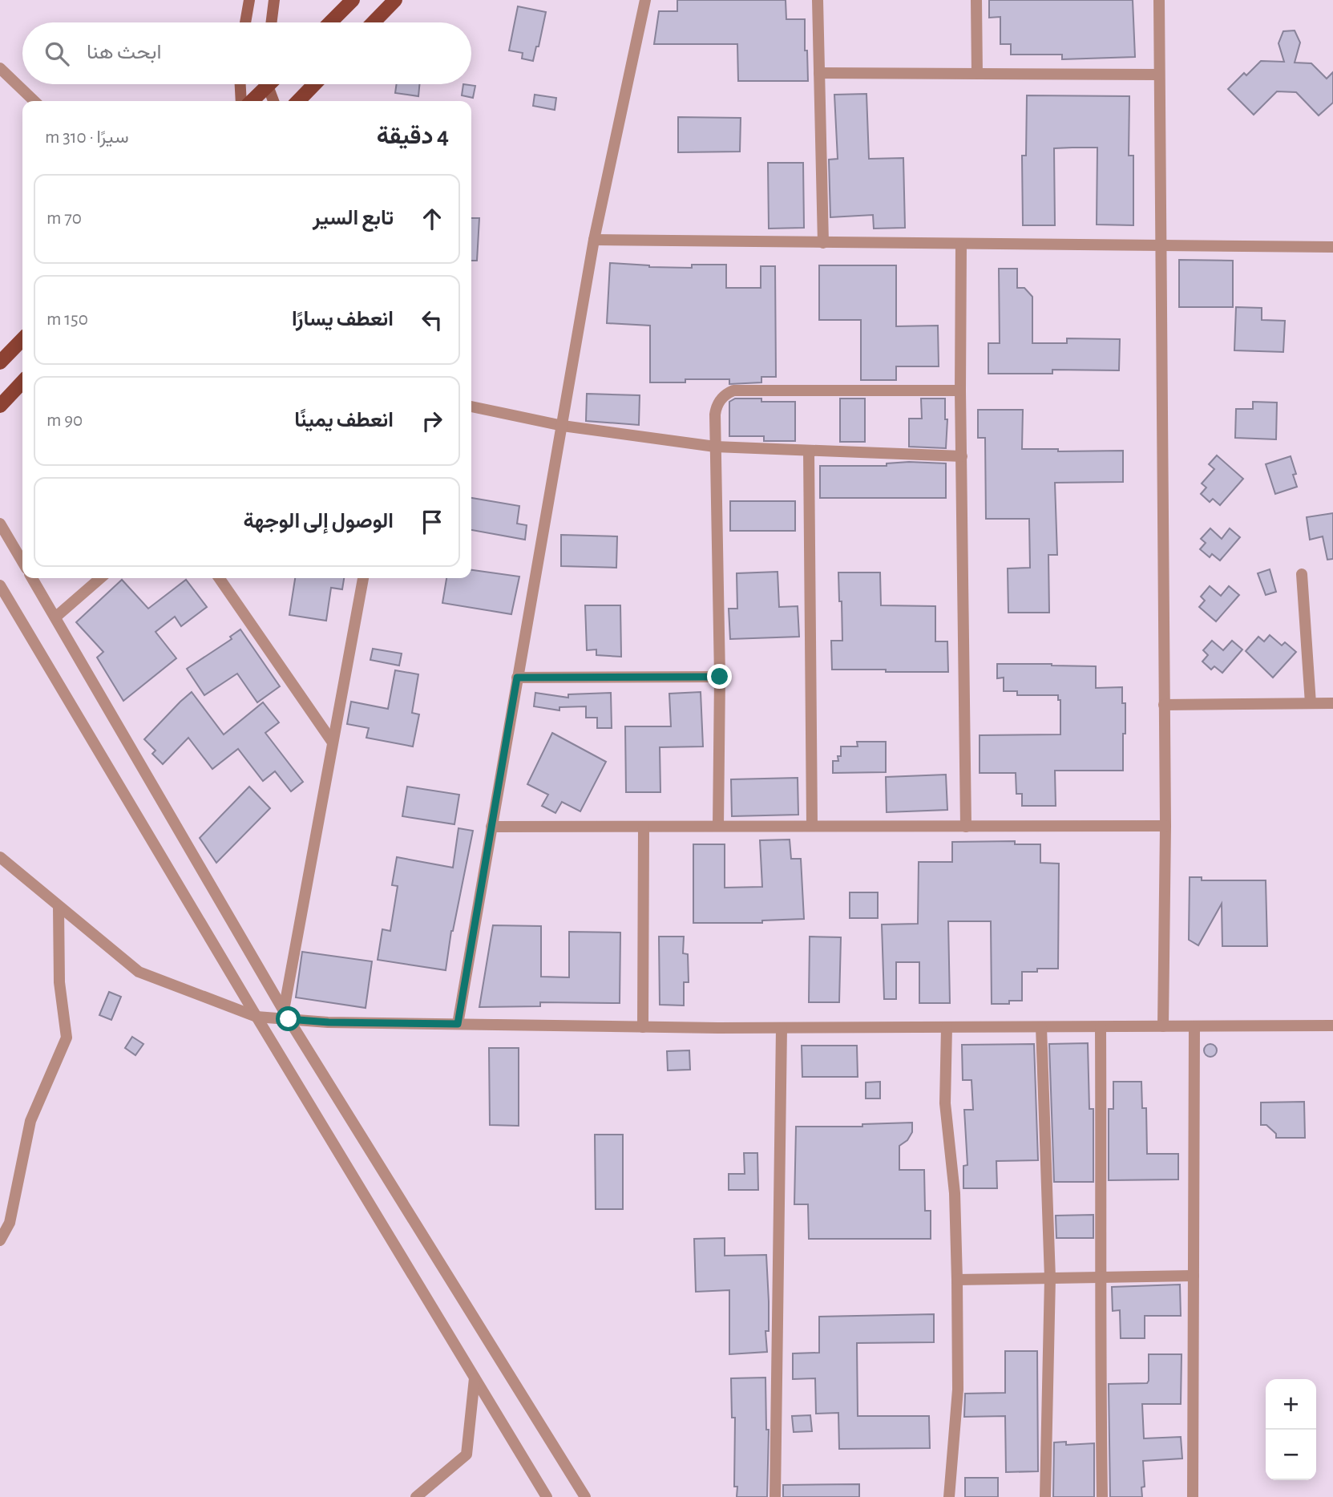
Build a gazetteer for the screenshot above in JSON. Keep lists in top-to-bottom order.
{
  "page": {
    "search": "ابحث هنا",
    "heading": ["4 دقيقة", "سيرًا · 310 m"],
    "list": [
      ["تابع السير", "70 m"],
      ["انعطف يسارًا", "150 m"],
      ["انعطف يمينًا", "90 m"],
      "الوصول إلى الوجهة"
    ],
    "map_buttons": ["+", "−"]
  }
}
